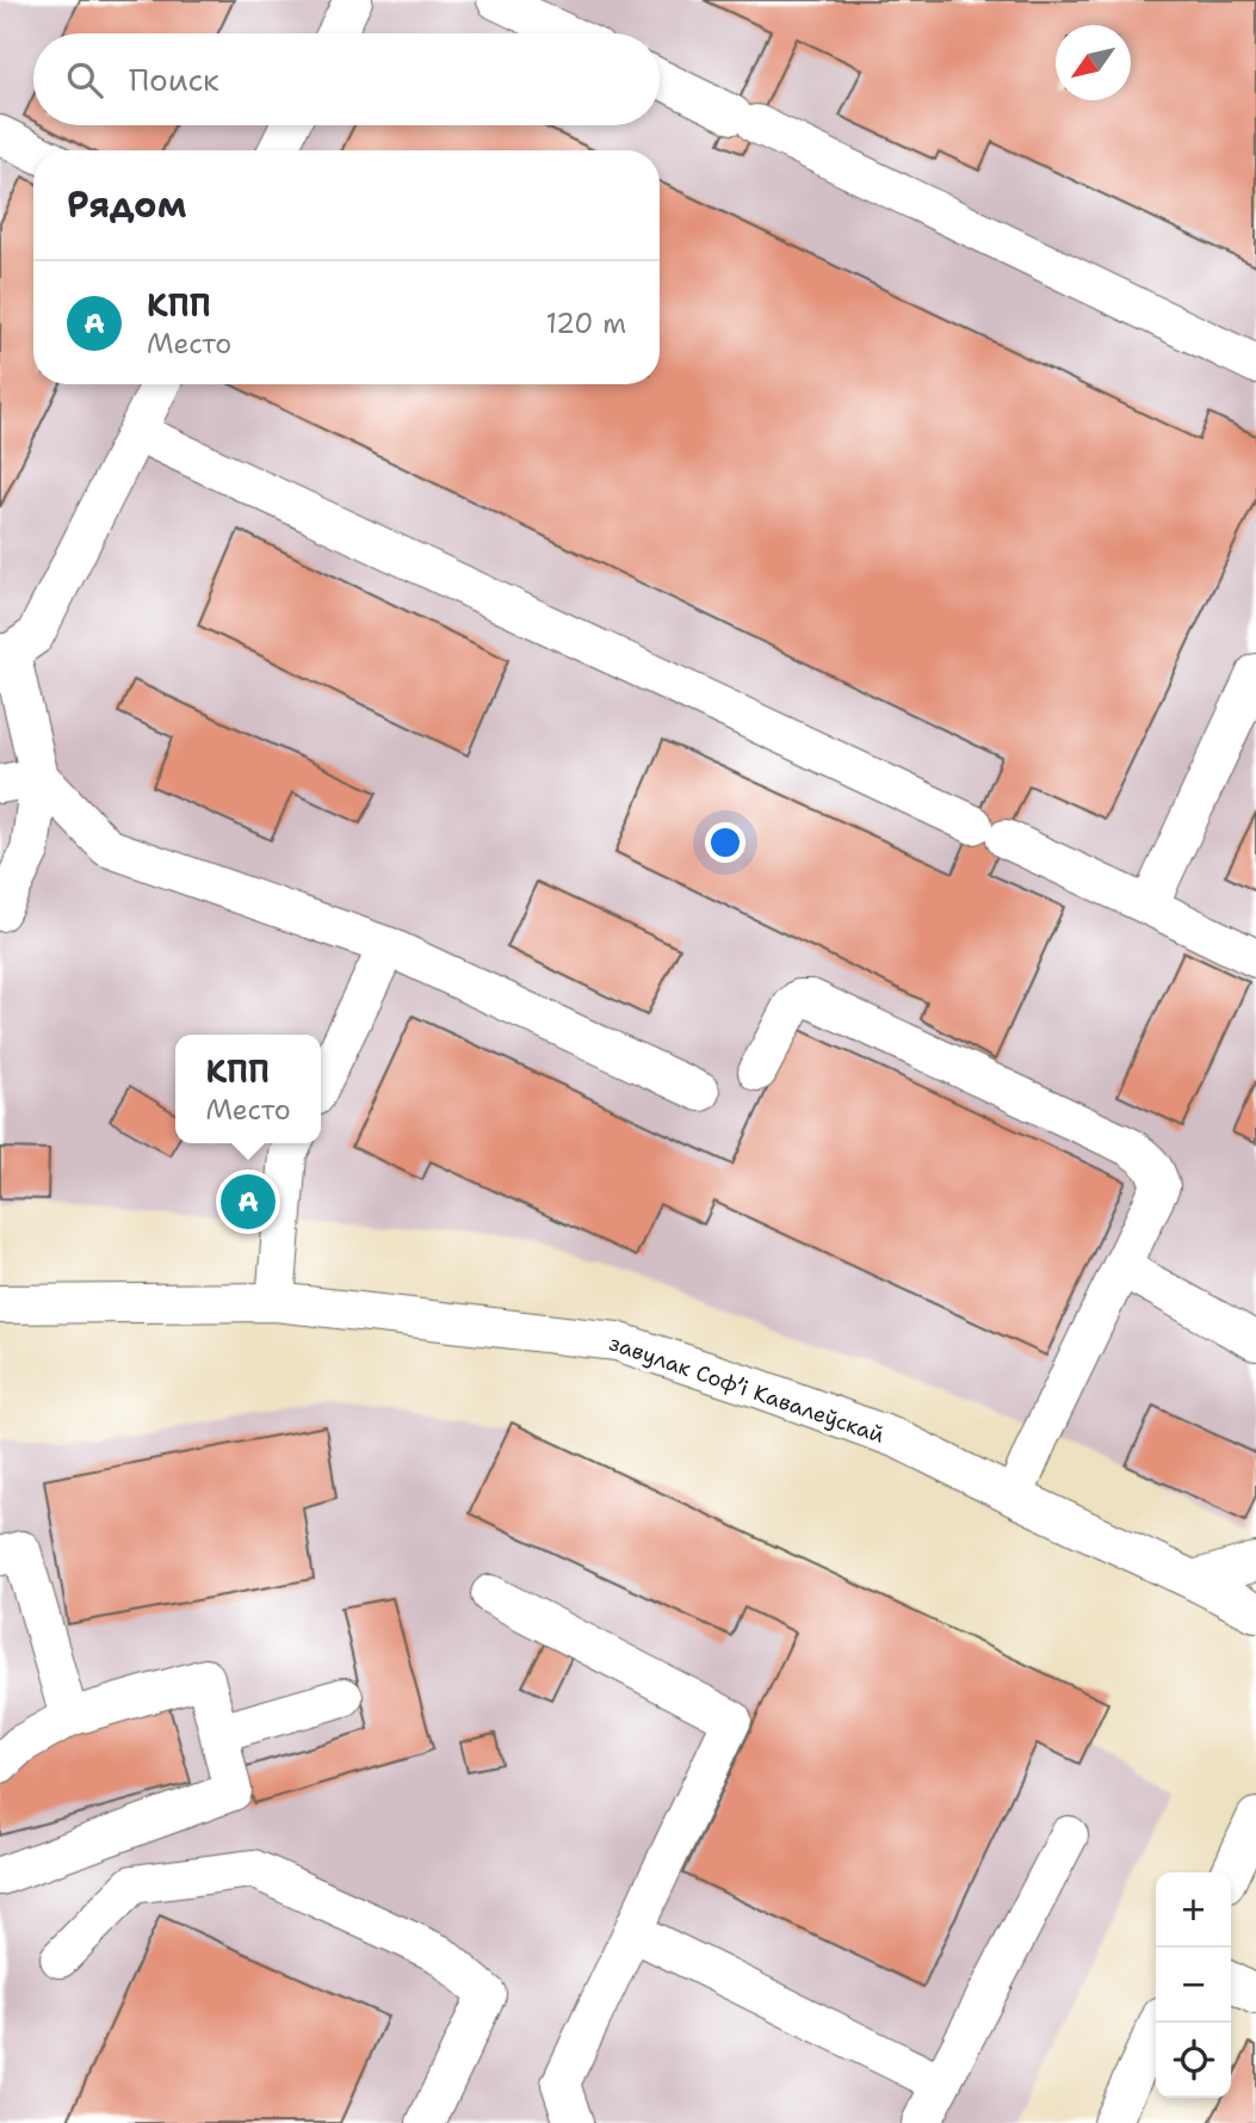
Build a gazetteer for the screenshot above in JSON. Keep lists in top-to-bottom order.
{
  "streets": {
    "street": ["завулак Софʼі Кавалеўскай"]
  },
  "north": "bottom left",
  "page": {
    "search": "Поиск",
    "heading": "Рядом",
    "list": [
      {
        "mark": "A",
        "name": "КПП",
        "note": "Место",
        "value": "120 m"
      }
    ],
    "popup": ["КПП", "Место"],
    "pins": "A",
    "map_buttons": ["+", "−"]
  }
}
